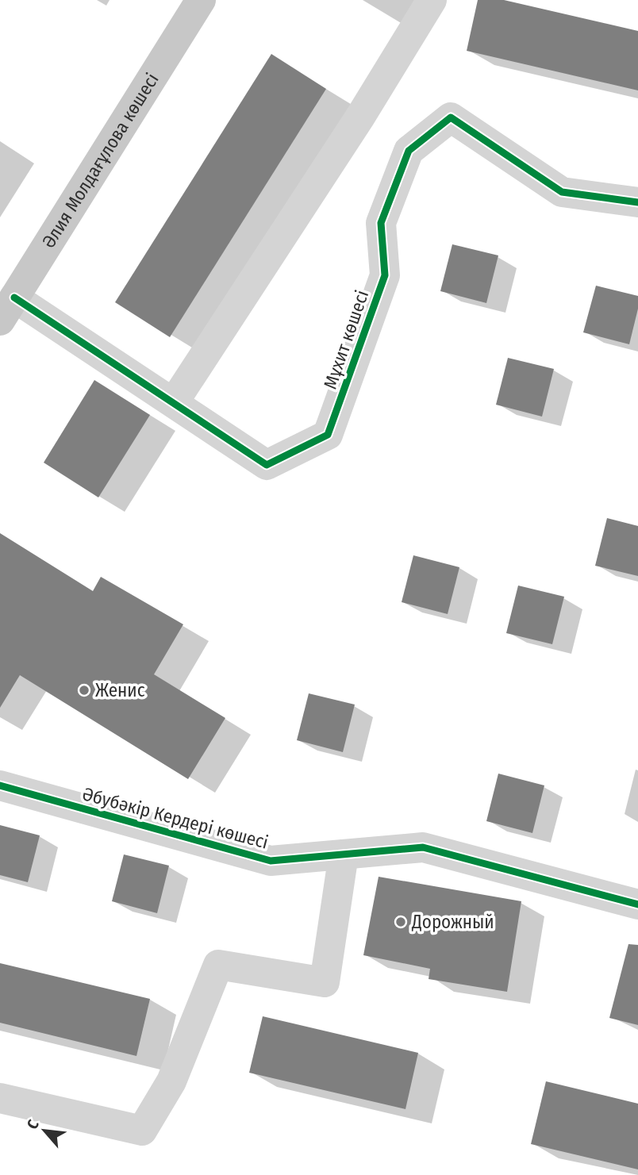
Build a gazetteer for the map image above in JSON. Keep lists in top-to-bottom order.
{
  "streets": {
    "main road": ["Әлия Молдағұлова көшесі"],
    "street": ["Мұхит көшесі", "Әбубәкір Кердері көшесі"]
  },
  "crossings": [
    ["Әлия Молдағұлова көшесі", "Мұхит көшесі"]
  ],
  "places": ["Женис", "Дорожный"],
  "north": "top left"
}
